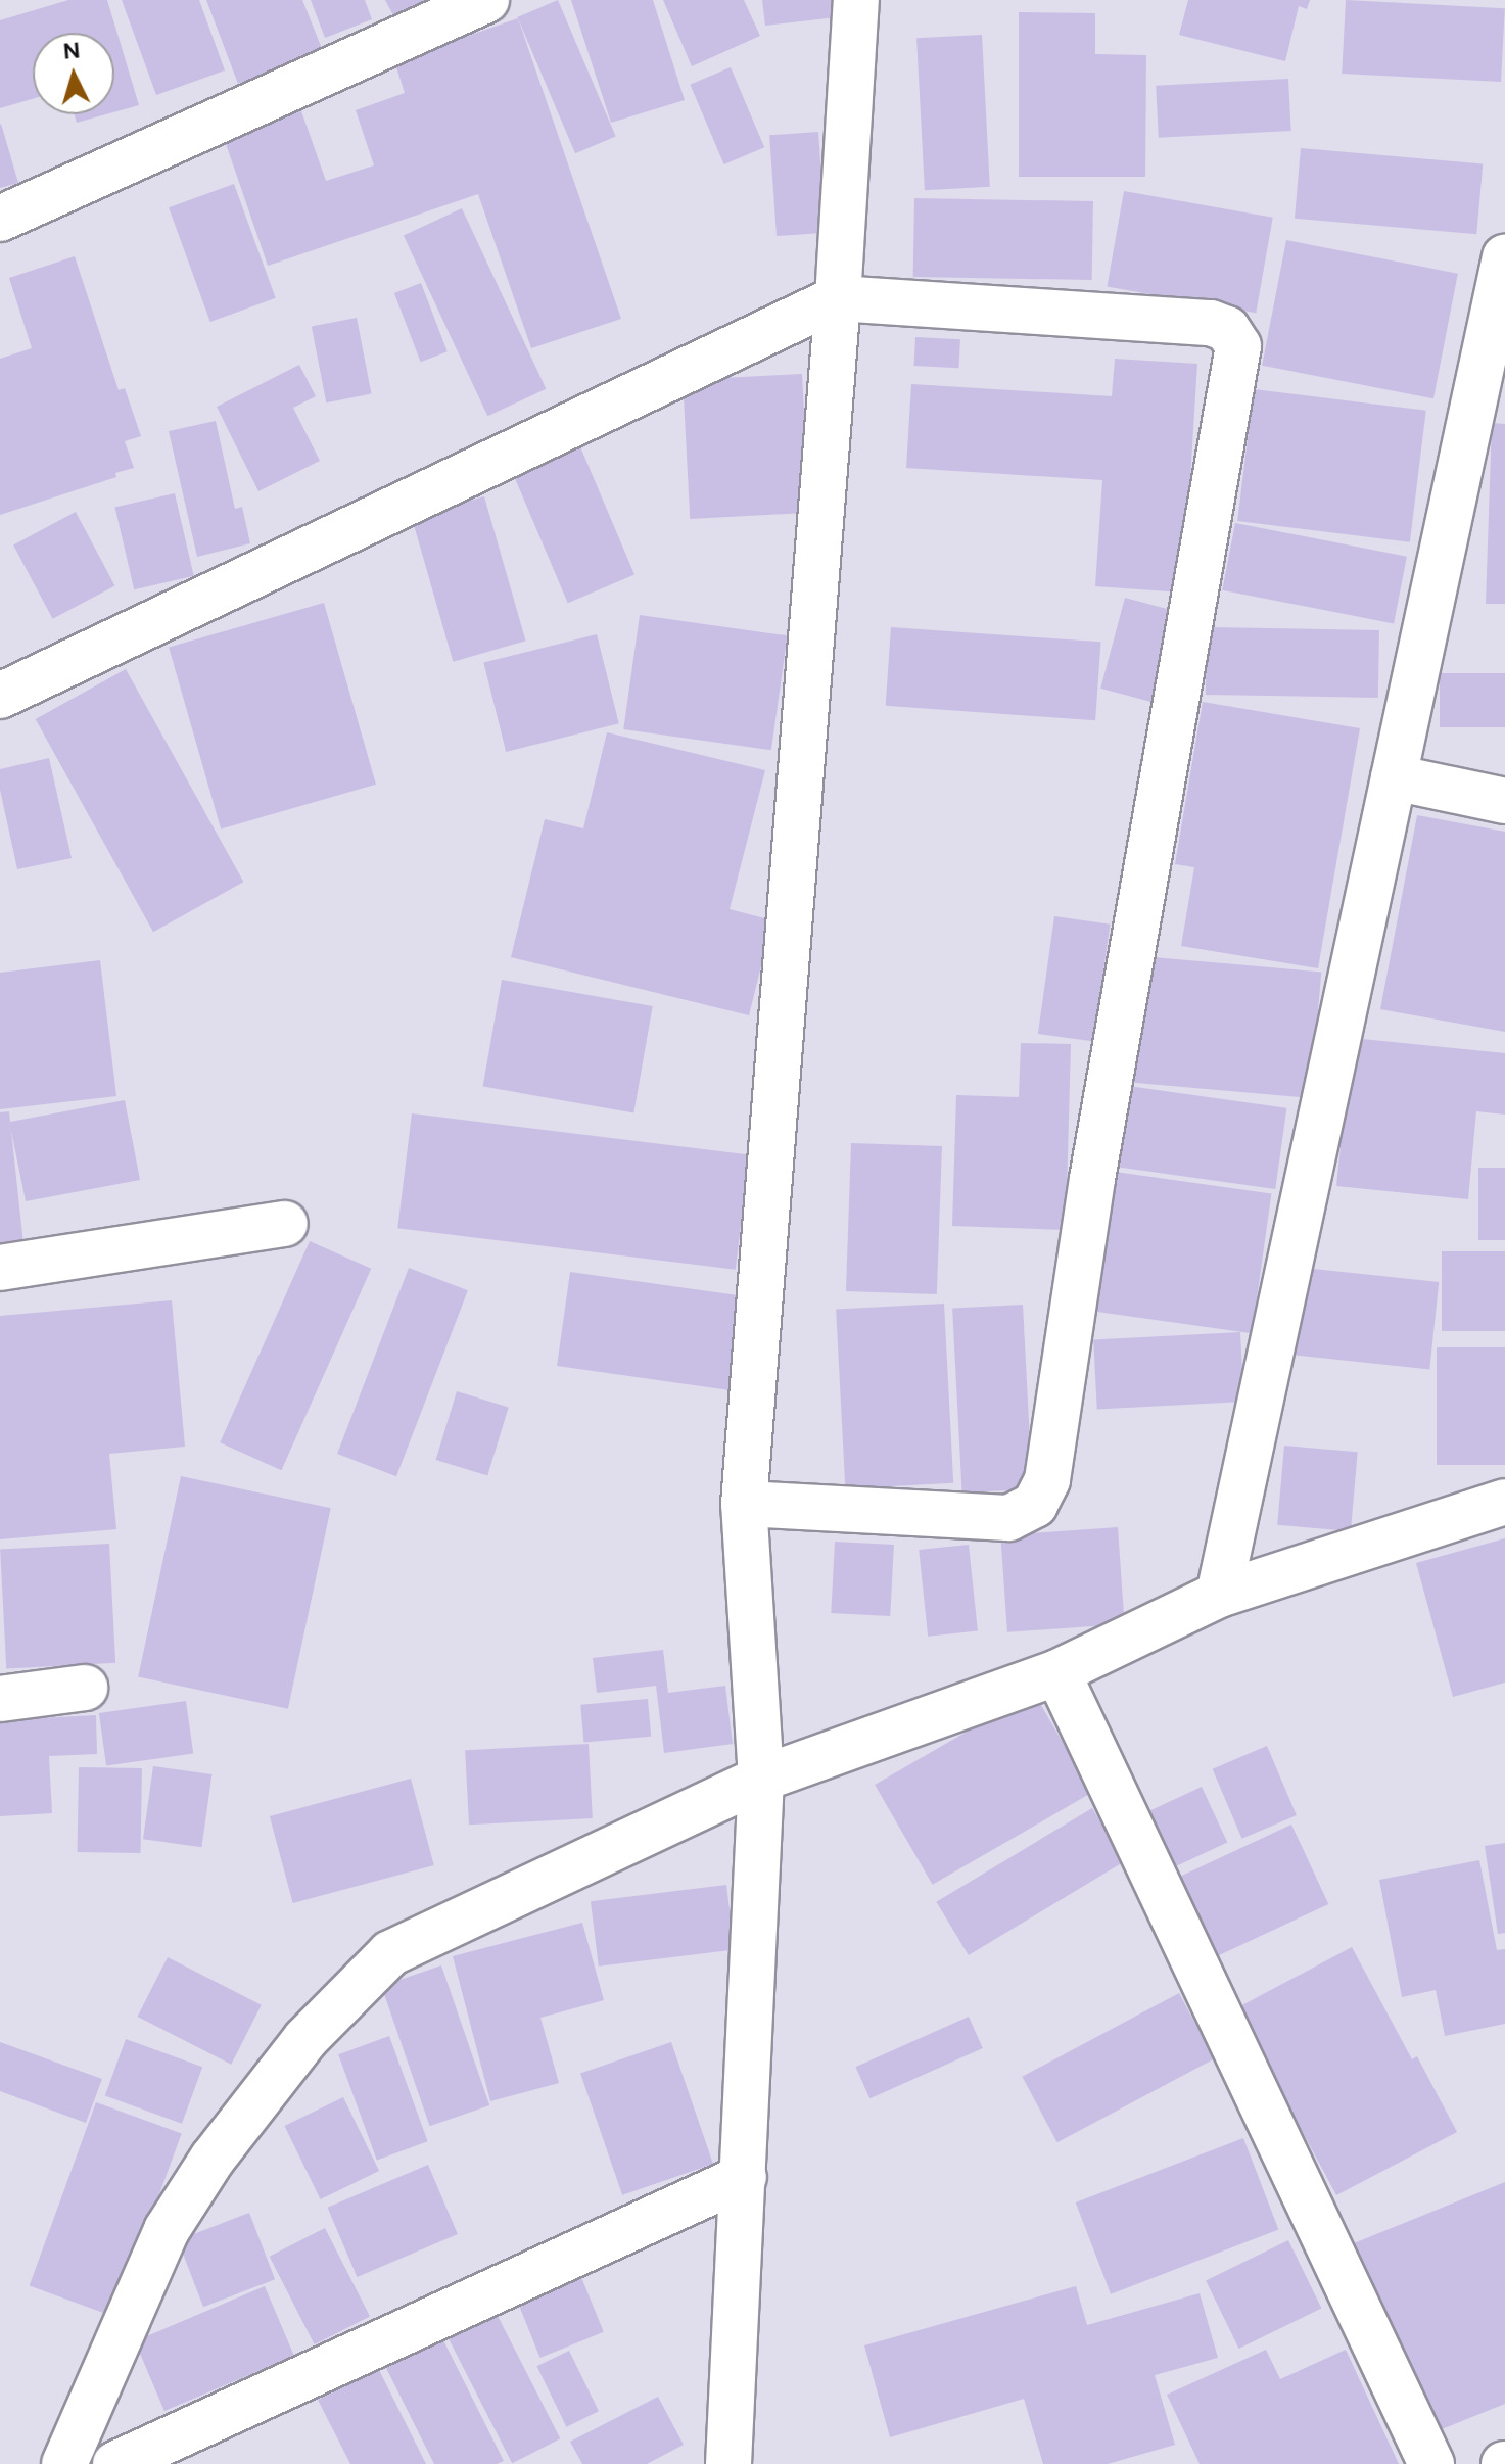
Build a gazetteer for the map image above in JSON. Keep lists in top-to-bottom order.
{
  "north": "top"
}
